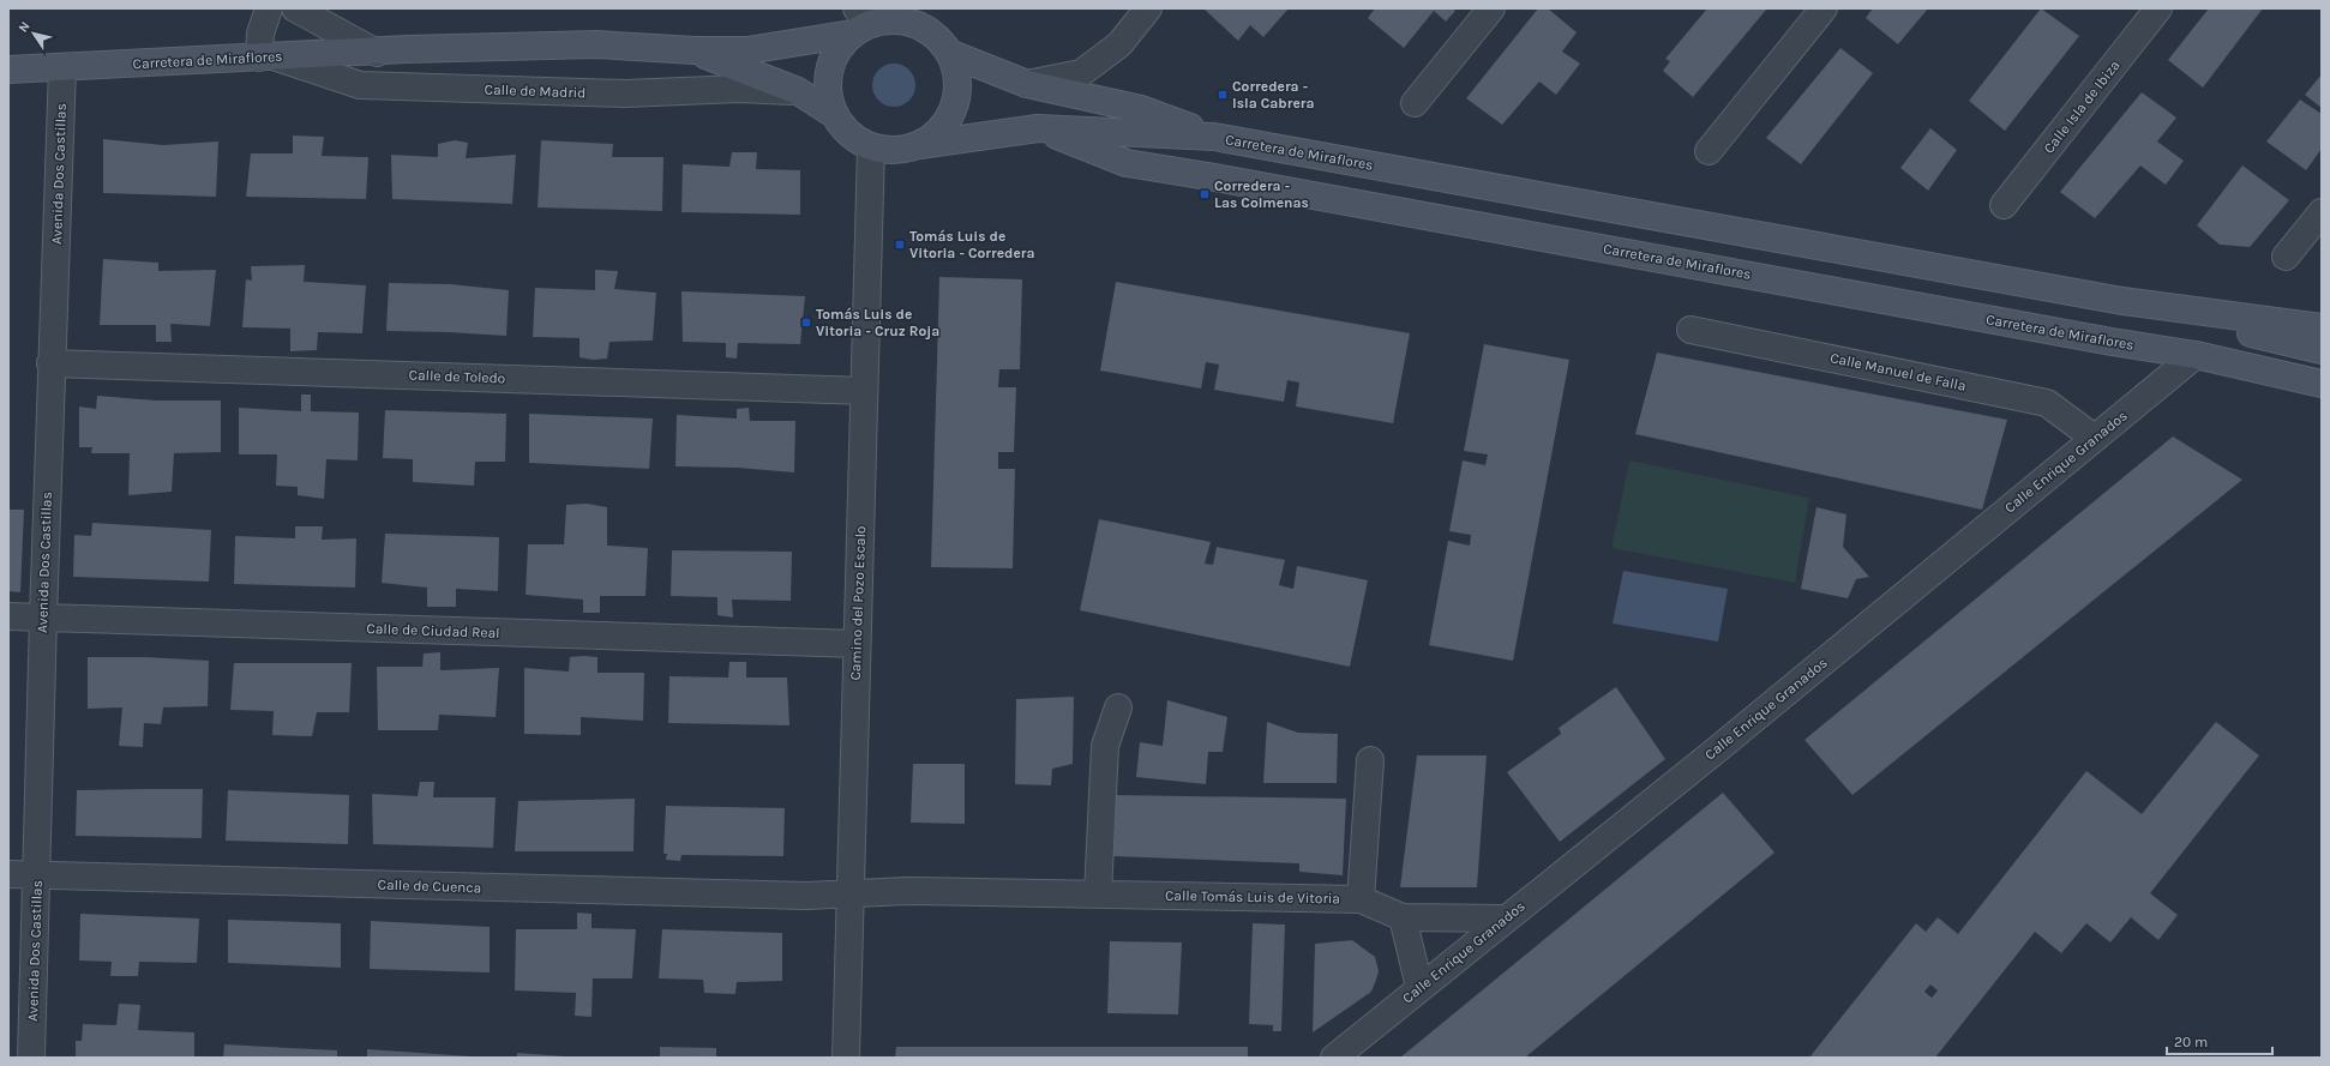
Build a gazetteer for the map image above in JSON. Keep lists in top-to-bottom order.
{
  "streets": {
    "main road": ["Carretera de Miraflores"],
    "street": [
      "Calle de Madrid",
      "Calle Isla de Ibiza",
      "Avenida Dos Castillas",
      "Calle Manuel de Falla",
      "Calle de Toledo",
      "Calle Enrique Granados",
      "Camino del Pozo Escalo",
      "Calle de Ciudad Real",
      "Calle de Cuenca",
      "Calle Tomás Luis de Vitoria"
    ]
  },
  "crossings": [
    ["Carretera de Miraflores", "Calle de Madrid"],
    ["Carretera de Miraflores", "Avenida Dos Castillas"],
    ["Carretera de Miraflores", "Calle Enrique Granados"],
    ["Carretera de Miraflores", "Camino del Pozo Escalo"],
    ["Avenida Dos Castillas", "Calle de Toledo"],
    ["Avenida Dos Castillas", "Calle de Ciudad Real"],
    ["Avenida Dos Castillas", "Calle de Cuenca"],
    ["Calle Manuel de Falla", "Calle Enrique Granados"],
    ["Calle de Toledo", "Camino del Pozo Escalo"],
    ["Calle Enrique Granados", "Calle Tomás Luis de Vitoria"],
    ["Camino del Pozo Escalo", "Calle de Ciudad Real"],
    ["Camino del Pozo Escalo", "Calle de Cuenca"],
    ["Camino del Pozo Escalo", "Calle Tomás Luis de Vitoria"],
    ["Calle de Cuenca", "Calle Tomás Luis de Vitoria"]
  ],
  "places": {
    "transit": [
      "Corredera - Isla Cabrera",
      "Corredera - Las Colmenas",
      "Tomás Luis de Vitoria - Corredera",
      "Tomás Luis de Vitoria - Cruz Roja"
    ]
  },
  "scale_bar": "20 m",
  "north": "top left"
}
